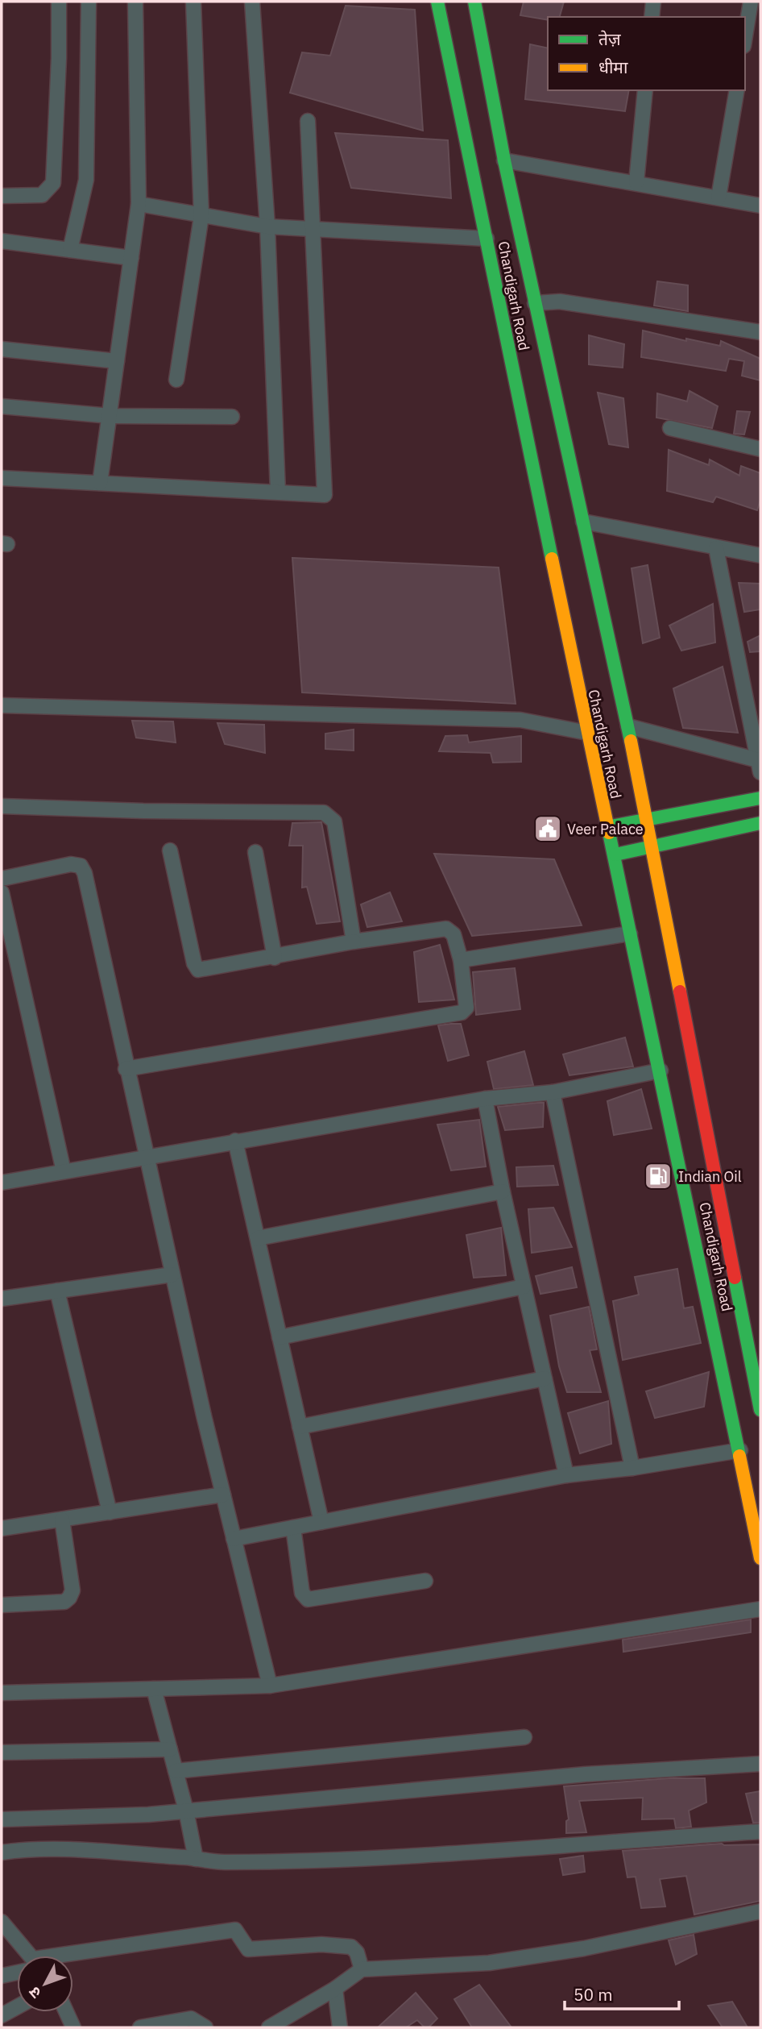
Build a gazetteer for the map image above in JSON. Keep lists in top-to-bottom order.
{
  "streets": {
    "main road": ["Chandigarh Road"]
  },
  "places": {
    "public building": ["Veer Palace"],
    "fuel station": ["Indian Oil"]
  },
  "legend": ["तेज़", "धीमा"],
  "scale_bar": "50 m",
  "north": "bottom left"
}
